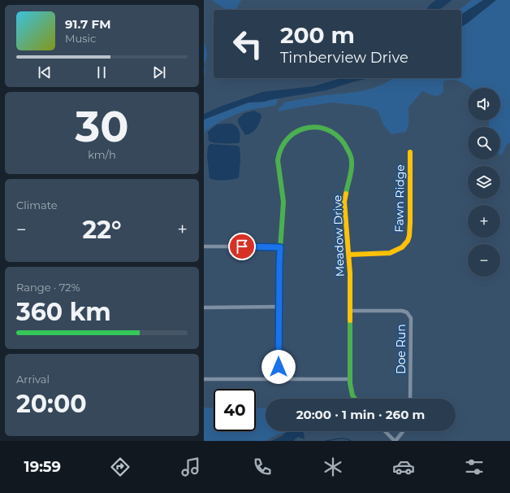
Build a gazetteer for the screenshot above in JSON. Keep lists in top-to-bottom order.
{
  "streets": {
    "street": ["Fawn Ridge", "Meadow Drive", "Doe Run"]
  },
  "crossings": [
    ["Fawn Ridge", "Meadow Drive"],
    ["Meadow Drive", "Doe Run"]
  ],
  "page": {
    "turn": ["200 m", "Timberview Drive"],
    "song": ["91.7 FM", "Music"],
    "map_buttons": ["+", "−"],
    "tile": [
      ["30", "km/h"],
      "Climate",
      ["Range · 72%", "360 km"],
      ["Arrival", "20:00"]
    ],
    "heat": ["−", "22°", "+"],
    "limit": "40",
    "trip": "20:00 · 1 min · 260 m",
    "tabs": "19:59"
  }
}
